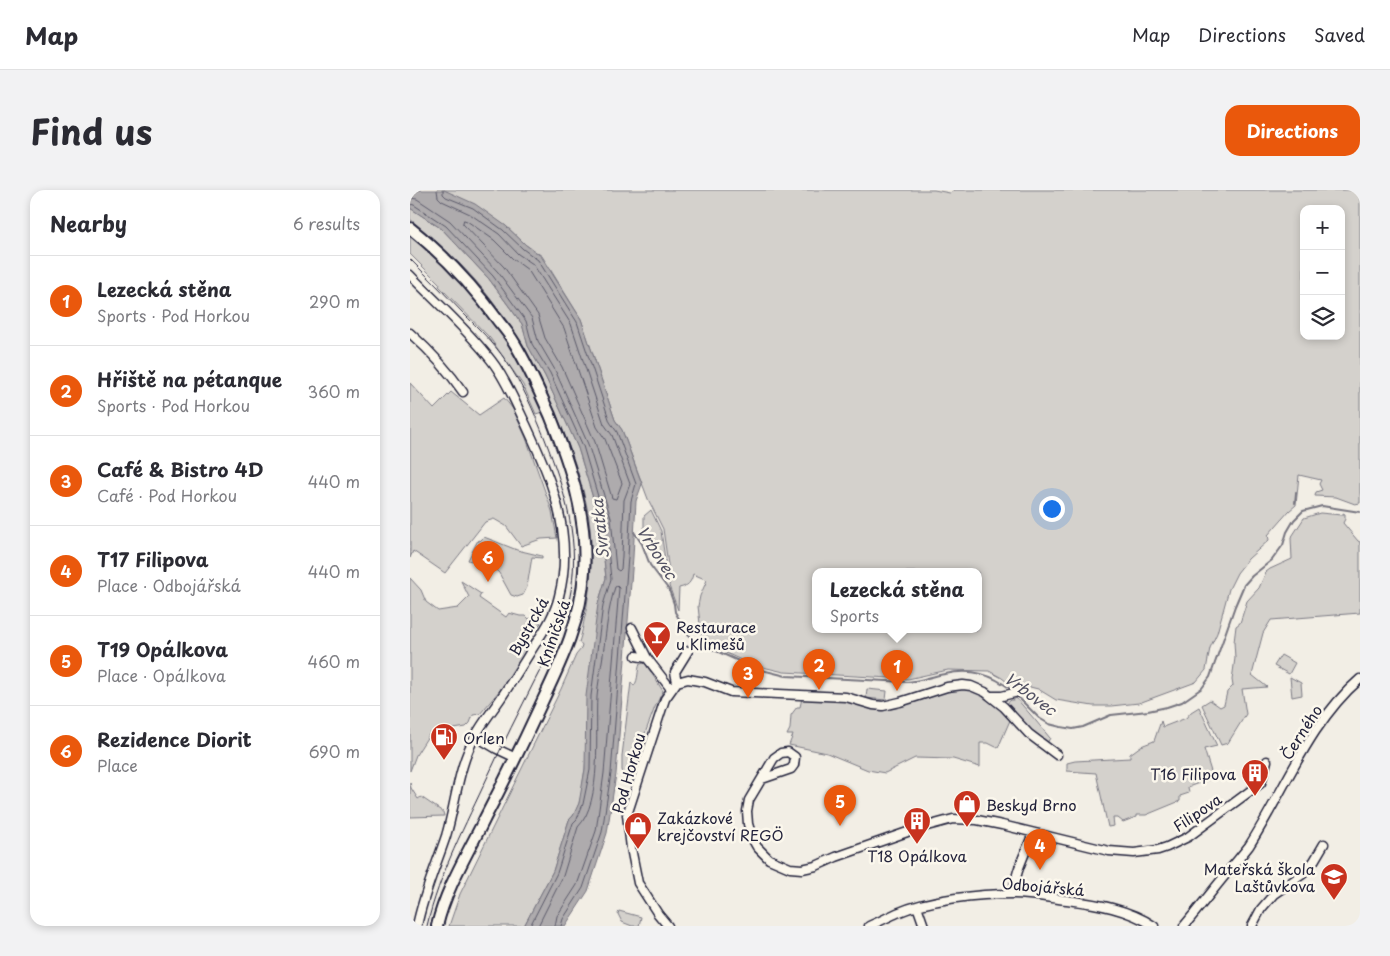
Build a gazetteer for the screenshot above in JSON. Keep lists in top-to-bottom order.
{
  "streets": {
    "main road": ["Kníničská"],
    "street": [
      "Bystrcká",
      "Černého",
      "Pod Horkou",
      "Filipova",
      "Odbojářská"
    ]
  },
  "water": ["Svratka", "Vrbovec"],
  "places": {
    "bar": ["Restaurace u Klimešů"],
    "fuel station": ["Orlen"],
    "building": ["T16 Filipova", "T18 Opálkova"],
    "shop": ["Beskyd Brno", "Zakázkové krejčovství REGÖ"],
    "school or university": ["Mateřská škola Laštůvkova"]
  },
  "page": {
    "header": "Map",
    "nav": ["Map", "Directions", "Saved"],
    "title": "Find us",
    "buttons": "Directions",
    "heading": ["Nearby", "6 results"],
    "map_buttons": ["+", "−"],
    "list": [
      {
        "mark": "1",
        "name": "Lezecká stěna",
        "note": "Sports · Pod Horkou",
        "value": "290 m"
      },
      {
        "mark": "2",
        "name": "Hřiště na pétanque",
        "note": "Sports · Pod Horkou",
        "value": "360 m"
      },
      {
        "mark": "3",
        "name": "Café & Bistro 4D",
        "note": "Café · Pod Horkou",
        "value": "440 m"
      },
      {
        "mark": "4",
        "name": "T17 Filipova",
        "note": "Place · Odbojářská",
        "value": "440 m"
      },
      {
        "mark": "5",
        "name": "T19 Opálkova",
        "note": "Place · Opálkova",
        "value": "460 m"
      },
      {
        "mark": "6",
        "name": "Rezidence Diorit",
        "note": "Place",
        "value": "690 m"
      }
    ],
    "pins": [
      "6",
      "2",
      "1",
      "3",
      "5",
      "4"
    ],
    "popup": ["Lezecká stěna", "Sports"]
  }
}
